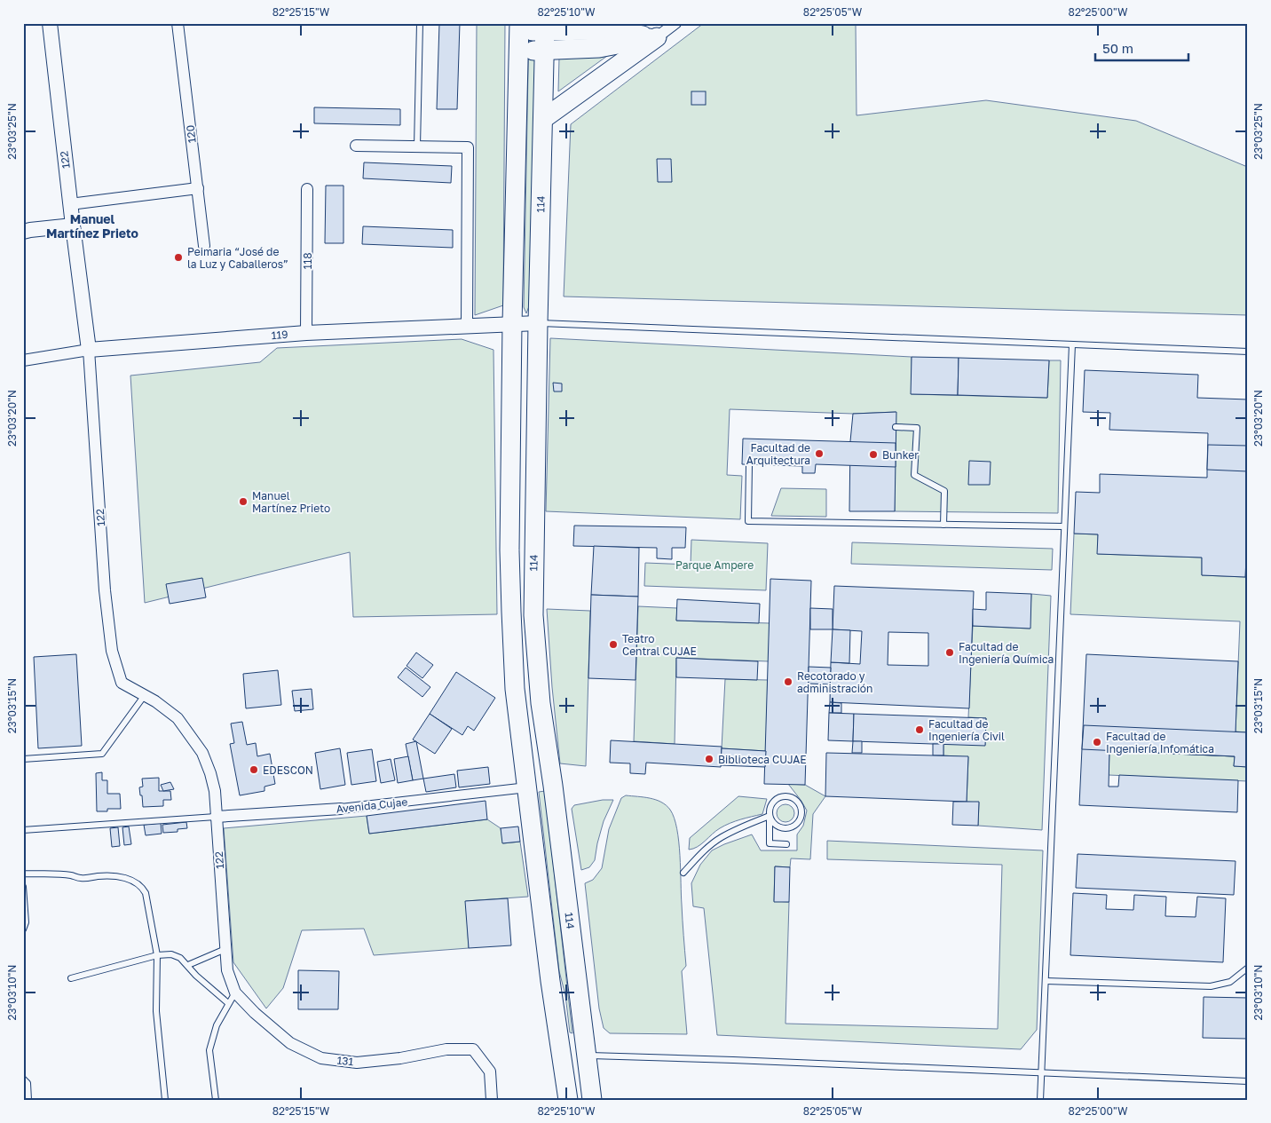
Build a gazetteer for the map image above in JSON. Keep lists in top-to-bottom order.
{
  "streets": {
    "highway": ["114"],
    "street": [
      "120",
      "122",
      "118",
      "119",
      "Avenida Cujae",
      "131"
    ]
  },
  "crossings": [
    ["122", "119"],
    ["122", "Avenida Cujae"],
    ["122", "131"],
    ["114", "119"],
    ["118", "119"]
  ],
  "districts": ["Manuel Martínez Prieto"],
  "parks": ["Parque Ampere"],
  "places": [
    "Peimaria “José de la Luz y Caballeros”",
    "Facultad de Arquitectura",
    "Bunker",
    "Manuel Martínez Prieto",
    "Teatro Central CUJAE",
    "Facultad de Ingeniería Química",
    "Recotorado y administración",
    "Facultad de Ingeniería Civil",
    "Facultad de Ingeniería Infomática",
    "Biblioteca CUJAE",
    "EDESCON"
  ],
  "scale_bar": "50 m",
  "coordinates": [
    "82°25'15\"W",
    "82°25'10\"W",
    "82°25'05\"W",
    "82°25'00\"W",
    "23°03'25\"N",
    "23°03'20\"N",
    "23°03'15\"N",
    "23°03'10\"N"
  ]
}
